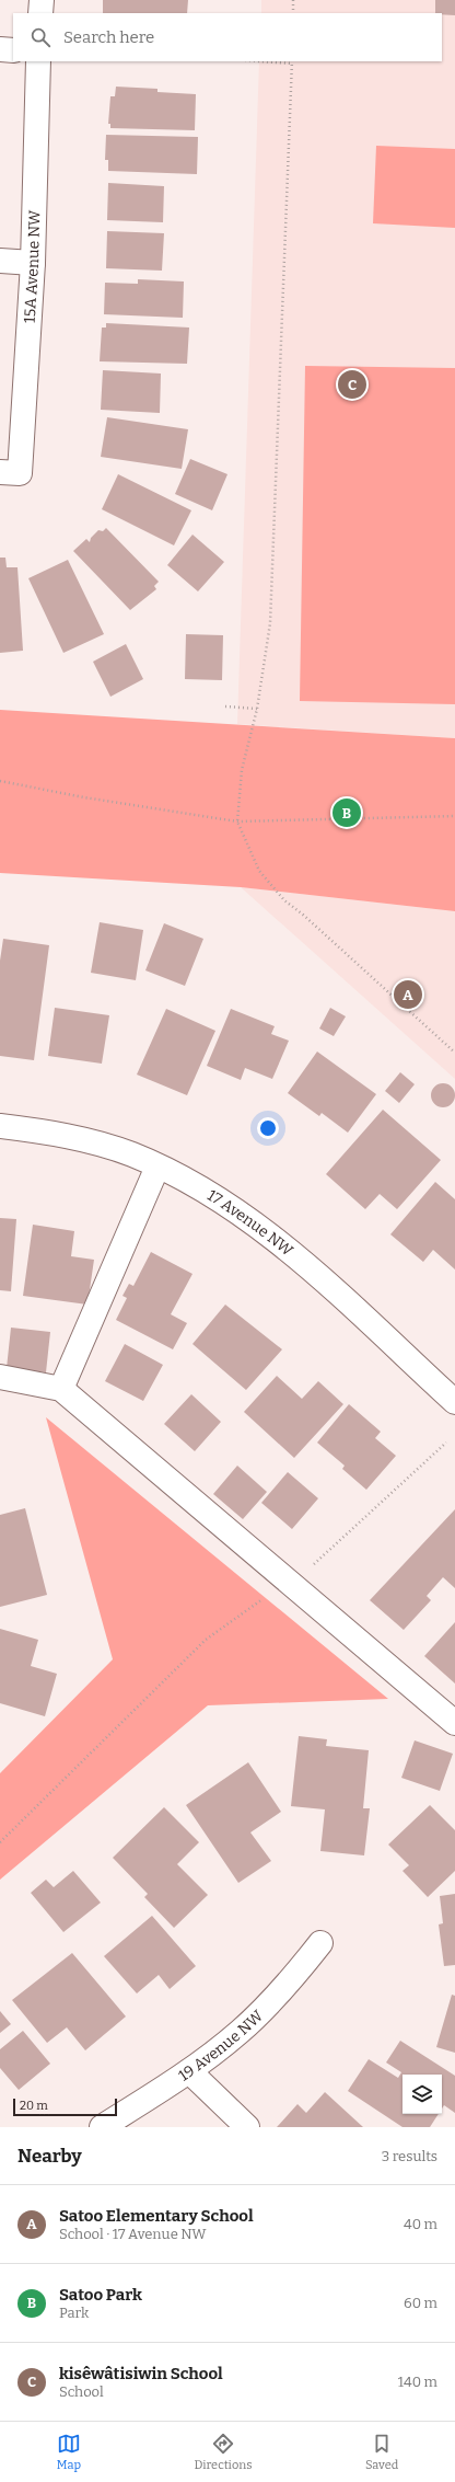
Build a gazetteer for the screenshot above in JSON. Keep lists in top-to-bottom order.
{
  "streets": {
    "street": ["15A Avenue NW", "17 Avenue NW", "19 Avenue NW"]
  },
  "scale_bar": "20 m",
  "page": {
    "search": "Search here",
    "pins": ["C", "B", "A"],
    "scale": "20 m",
    "heading": ["Nearby", "3 results"],
    "list": [
      {
        "mark": "A",
        "name": "Satoo Elementary School",
        "note": "School · 17 Avenue NW",
        "value": "40 m"
      },
      {
        "mark": "B",
        "name": "Satoo Park",
        "note": "Park",
        "value": "60 m"
      },
      {
        "mark": "C",
        "name": "kisêwâtisiwin School",
        "note": "School",
        "value": "140 m"
      }
    ],
    "nav": ["Map", "Directions", "Saved"]
  }
}
